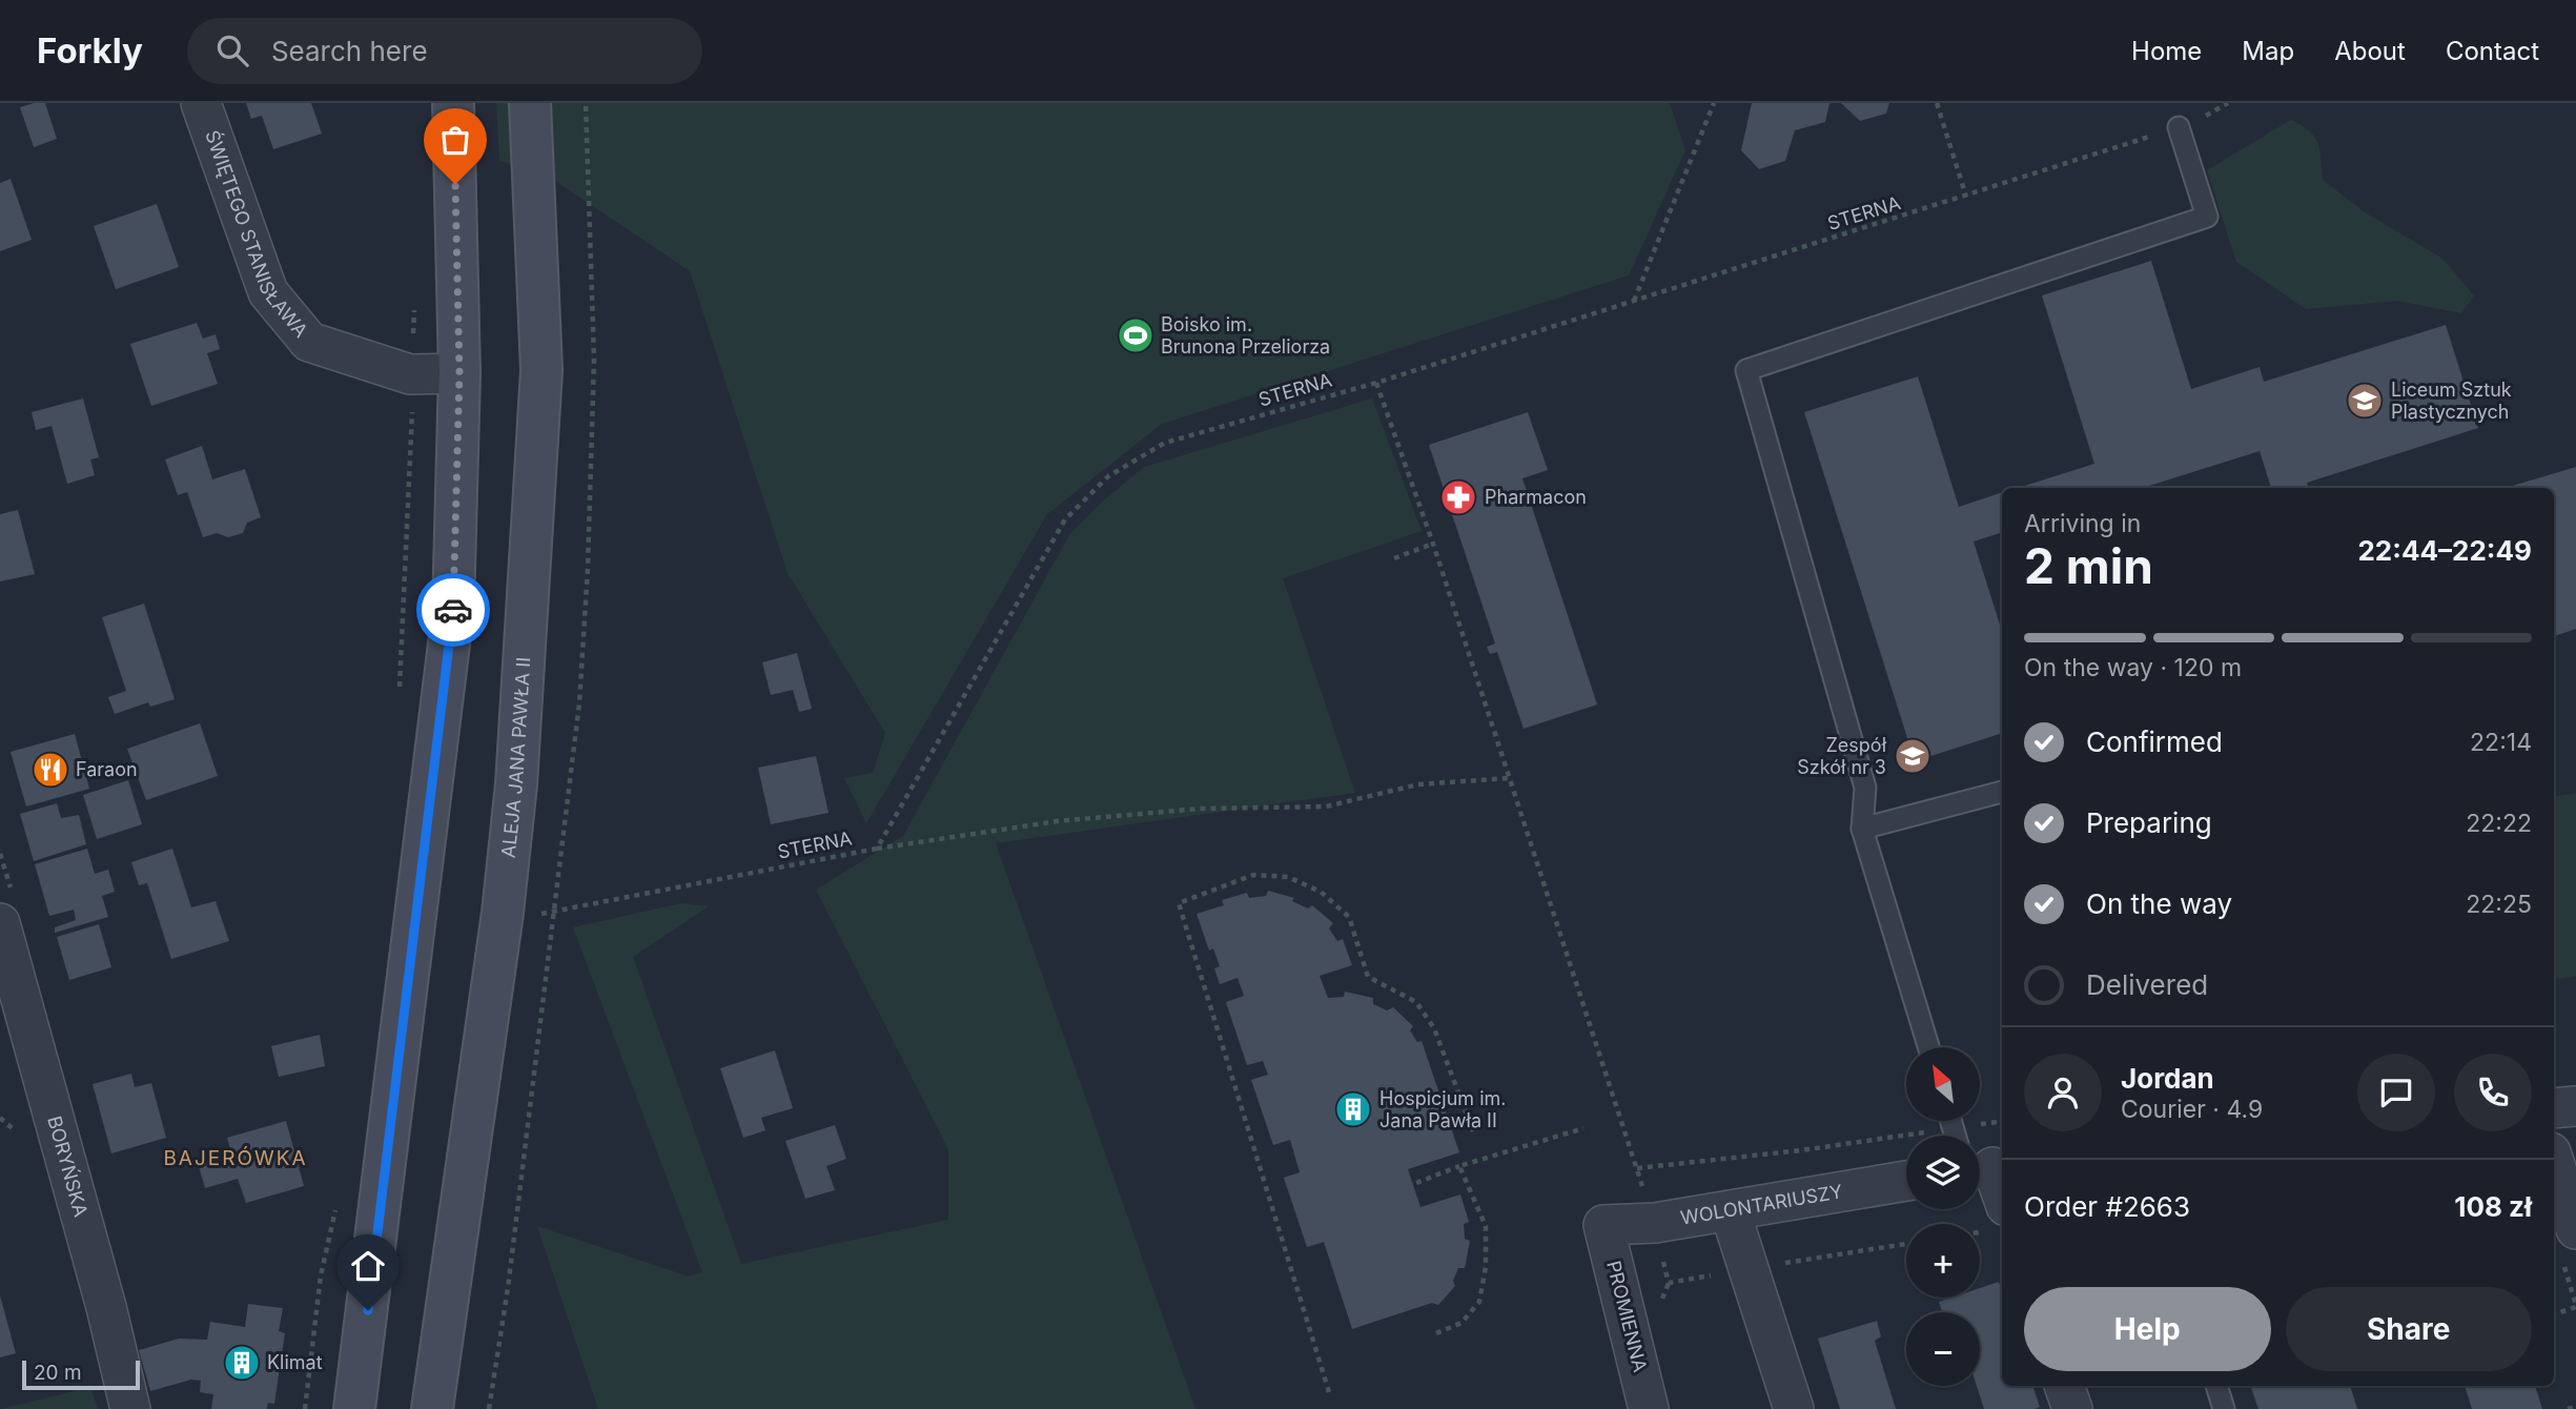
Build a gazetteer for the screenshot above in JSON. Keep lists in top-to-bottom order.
{
  "streets": {
    "street": [
      "ŚWIĘTEGO STANISŁAWA",
      "ALEJA JANA PAWŁA II",
      "BORYŃSKA",
      "WOLONTARIUSZY",
      "PROMIENNA"
    ],
    "path": ["STERNA"]
  },
  "crossings": [
    ["WOLONTARIUSZY", "PROMIENNA"]
  ],
  "districts": ["BAJERÓWKA"],
  "places": {
    "sports": ["Boisko im. Brunona Przeliorza"],
    "school or university": ["Liceum Sztuk Plastycznych", "Zespół Szkół nr 3"],
    "pharmacy": ["Pharmacon"],
    "restaurant": ["Faraon"],
    "building": ["Hospicjum im. Jana Pawła II", "Klimat"]
  },
  "scale_bar": "20 m",
  "north": "top left",
  "page": {
    "header": "Forkly",
    "search": "Search here",
    "nav": [
      "Home",
      "Map",
      "About",
      "Contact"
    ],
    "heading": ["2 min", "Arriving in", "22:44–22:49"],
    "panel": [
      "Jordan",
      "Courier · 4.9",
      "Order #2663",
      "108 zł"
    ],
    "bar": "On the way · 120 m",
    "list": [
      ["Confirmed", "22:14"],
      ["Preparing", "22:22"],
      ["On the way", "22:25"],
      "Delivered"
    ],
    "map_buttons": ["+", "−"],
    "buttons": ["Help", "Share"],
    "scale": "20 m"
  }
}
